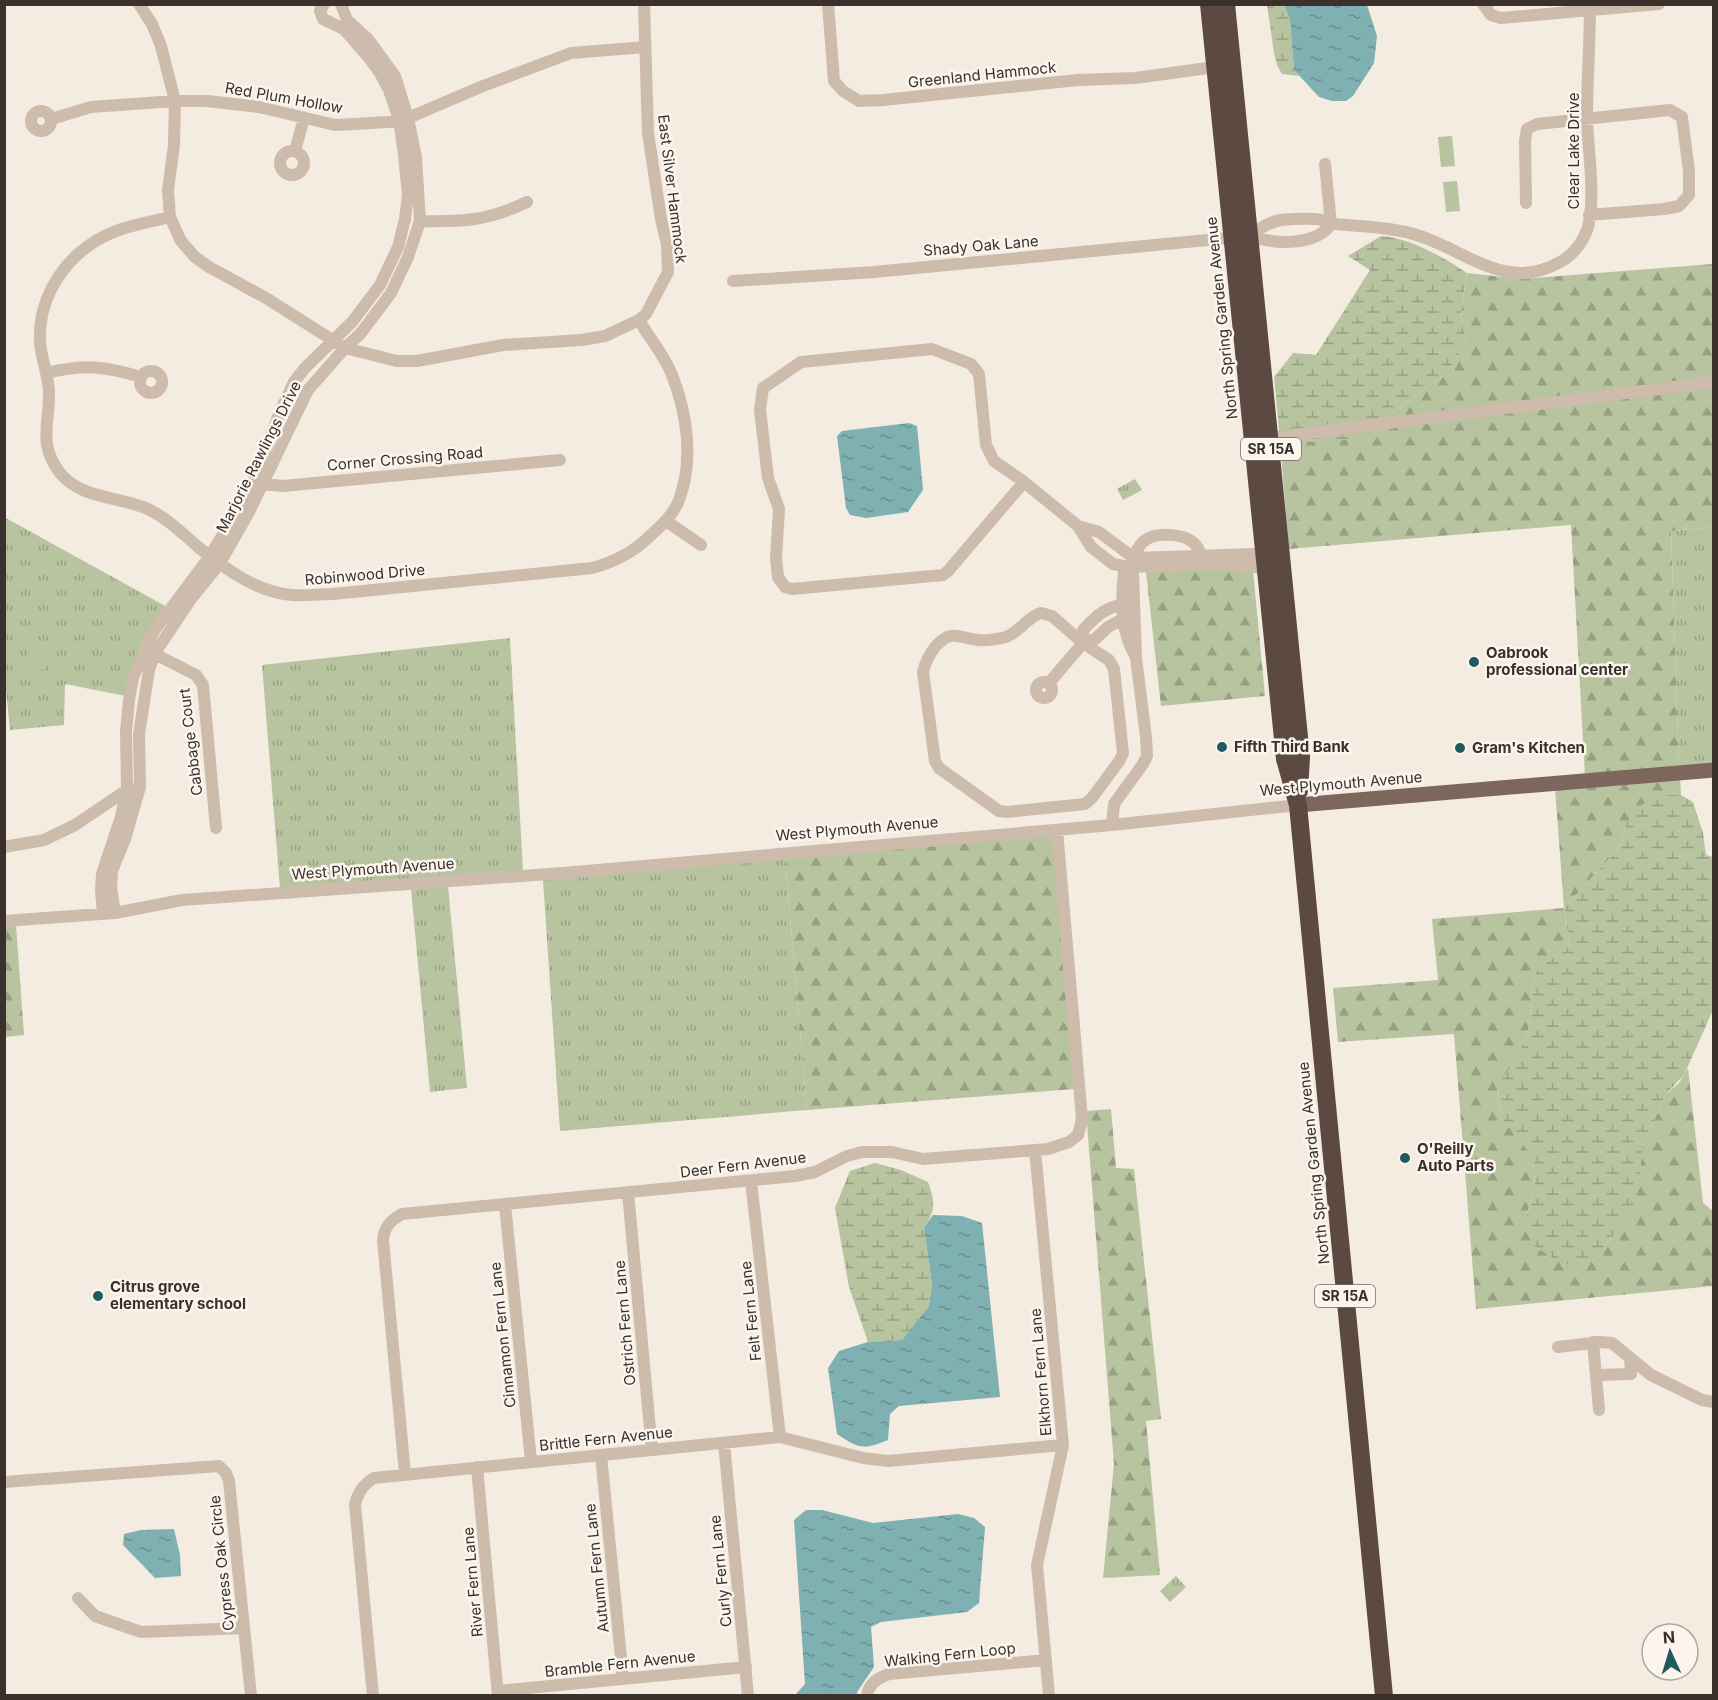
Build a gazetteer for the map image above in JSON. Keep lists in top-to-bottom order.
{
  "streets": {
    "highway": ["North Spring Garden Avenue", "SR 15A"],
    "main road": ["West Plymouth Avenue"],
    "street": [
      "Greenland Hammock",
      "Red Plum Hollow",
      "Clear Lake Drive",
      "East Silver Hammock",
      "Shady Oak Lane",
      "Marjorie Rawlings Drive",
      "Corner Crossing Road",
      "Robinwood Drive",
      "Cabbage Court",
      "Deer Fern Avenue",
      "Felt Fern Lane",
      "Ostrich Fern Lane",
      "Cinnamon Fern Lane",
      "Elkhorn Fern Lane",
      "Brittle Fern Avenue",
      "Cypress Oak Circle",
      "Autumn Fern Lane",
      "Curly Fern Lane",
      "River Fern Lane",
      "Walking Fern Loop",
      "Bramble Fern Avenue"
    ]
  },
  "crossings": [
    ["Greenland Hammock", "North Spring Garden Avenue"],
    ["Red Plum Hollow", "East Silver Hammock"],
    ["Red Plum Hollow", "Marjorie Rawlings Drive"],
    ["Clear Lake Drive", "Shady Oak Lane"],
    ["Clear Lake Drive", "North Spring Garden Avenue"],
    ["East Silver Hammock", "Robinwood Drive"],
    ["Shady Oak Lane", "North Spring Garden Avenue"],
    ["North Spring Garden Avenue", "West Plymouth Avenue"],
    ["Marjorie Rawlings Drive", "Corner Crossing Road"],
    ["Marjorie Rawlings Drive", "Robinwood Drive"],
    ["Marjorie Rawlings Drive", "Cabbage Court"],
    ["Marjorie Rawlings Drive", "West Plymouth Avenue"],
    ["West Plymouth Avenue", "Deer Fern Avenue"],
    ["Deer Fern Avenue", "Felt Fern Lane"],
    ["Deer Fern Avenue", "Ostrich Fern Lane"],
    ["Deer Fern Avenue", "Cinnamon Fern Lane"],
    ["Deer Fern Avenue", "Elkhorn Fern Lane"],
    ["Deer Fern Avenue", "Brittle Fern Avenue"],
    ["Felt Fern Lane", "Brittle Fern Avenue"],
    ["Ostrich Fern Lane", "Brittle Fern Avenue"],
    ["Cinnamon Fern Lane", "Brittle Fern Avenue"],
    ["Elkhorn Fern Lane", "Brittle Fern Avenue"],
    ["Elkhorn Fern Lane", "Walking Fern Loop"],
    ["Brittle Fern Avenue", "Autumn Fern Lane"],
    ["Brittle Fern Avenue", "Curly Fern Lane"],
    ["Brittle Fern Avenue", "River Fern Lane"],
    ["Autumn Fern Lane", "Bramble Fern Avenue"],
    ["Curly Fern Lane", "Bramble Fern Avenue"],
    ["River Fern Lane", "Bramble Fern Avenue"]
  ],
  "places": [
    "Oabrook professional center",
    "Fifth Third Bank",
    "Gram's Kitchen",
    "O'Reilly Auto Parts",
    "Citrus grove elementary school"
  ],
  "north": "top"
}
